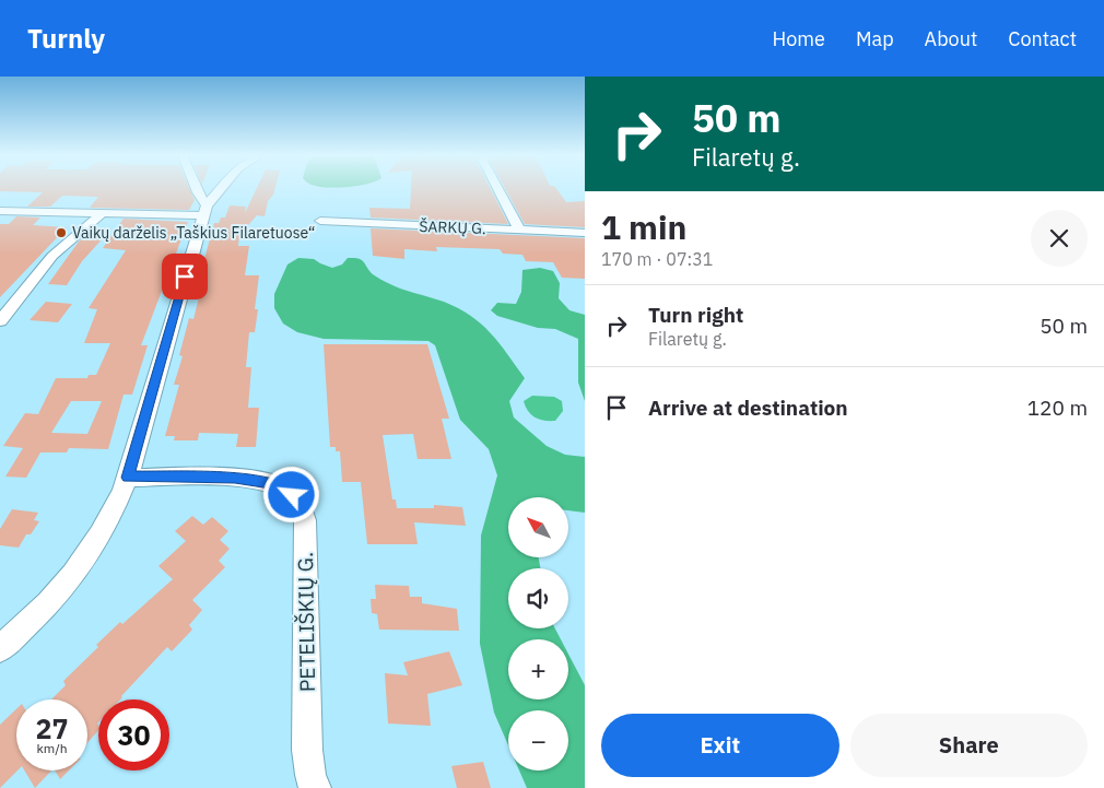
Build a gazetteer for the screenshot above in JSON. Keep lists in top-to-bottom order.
{
  "streets": {
    "street": ["ŠARKŲ G.", "PETELIŠKIŲ G."]
  },
  "places": ["Vaikų darželis „Taškius Filaretuose“"],
  "north": "top left",
  "page": {
    "header": "Turnly",
    "nav": [
      "Home",
      "Map",
      "About",
      "Contact"
    ],
    "turn": ["50 m", "Filaretų g."],
    "heading": ["1 min", "170 m · 07:31"],
    "list": [
      {
        "name": "Turn right",
        "note": "Filaretų g.",
        "value": "50 m"
      },
      {
        "name": "Arrive at destination",
        "value": "120 m"
      }
    ],
    "map_buttons": ["+", "−"],
    "speed": "27 km/h",
    "limit": "30",
    "buttons": ["Exit", "Share"]
  }
}
